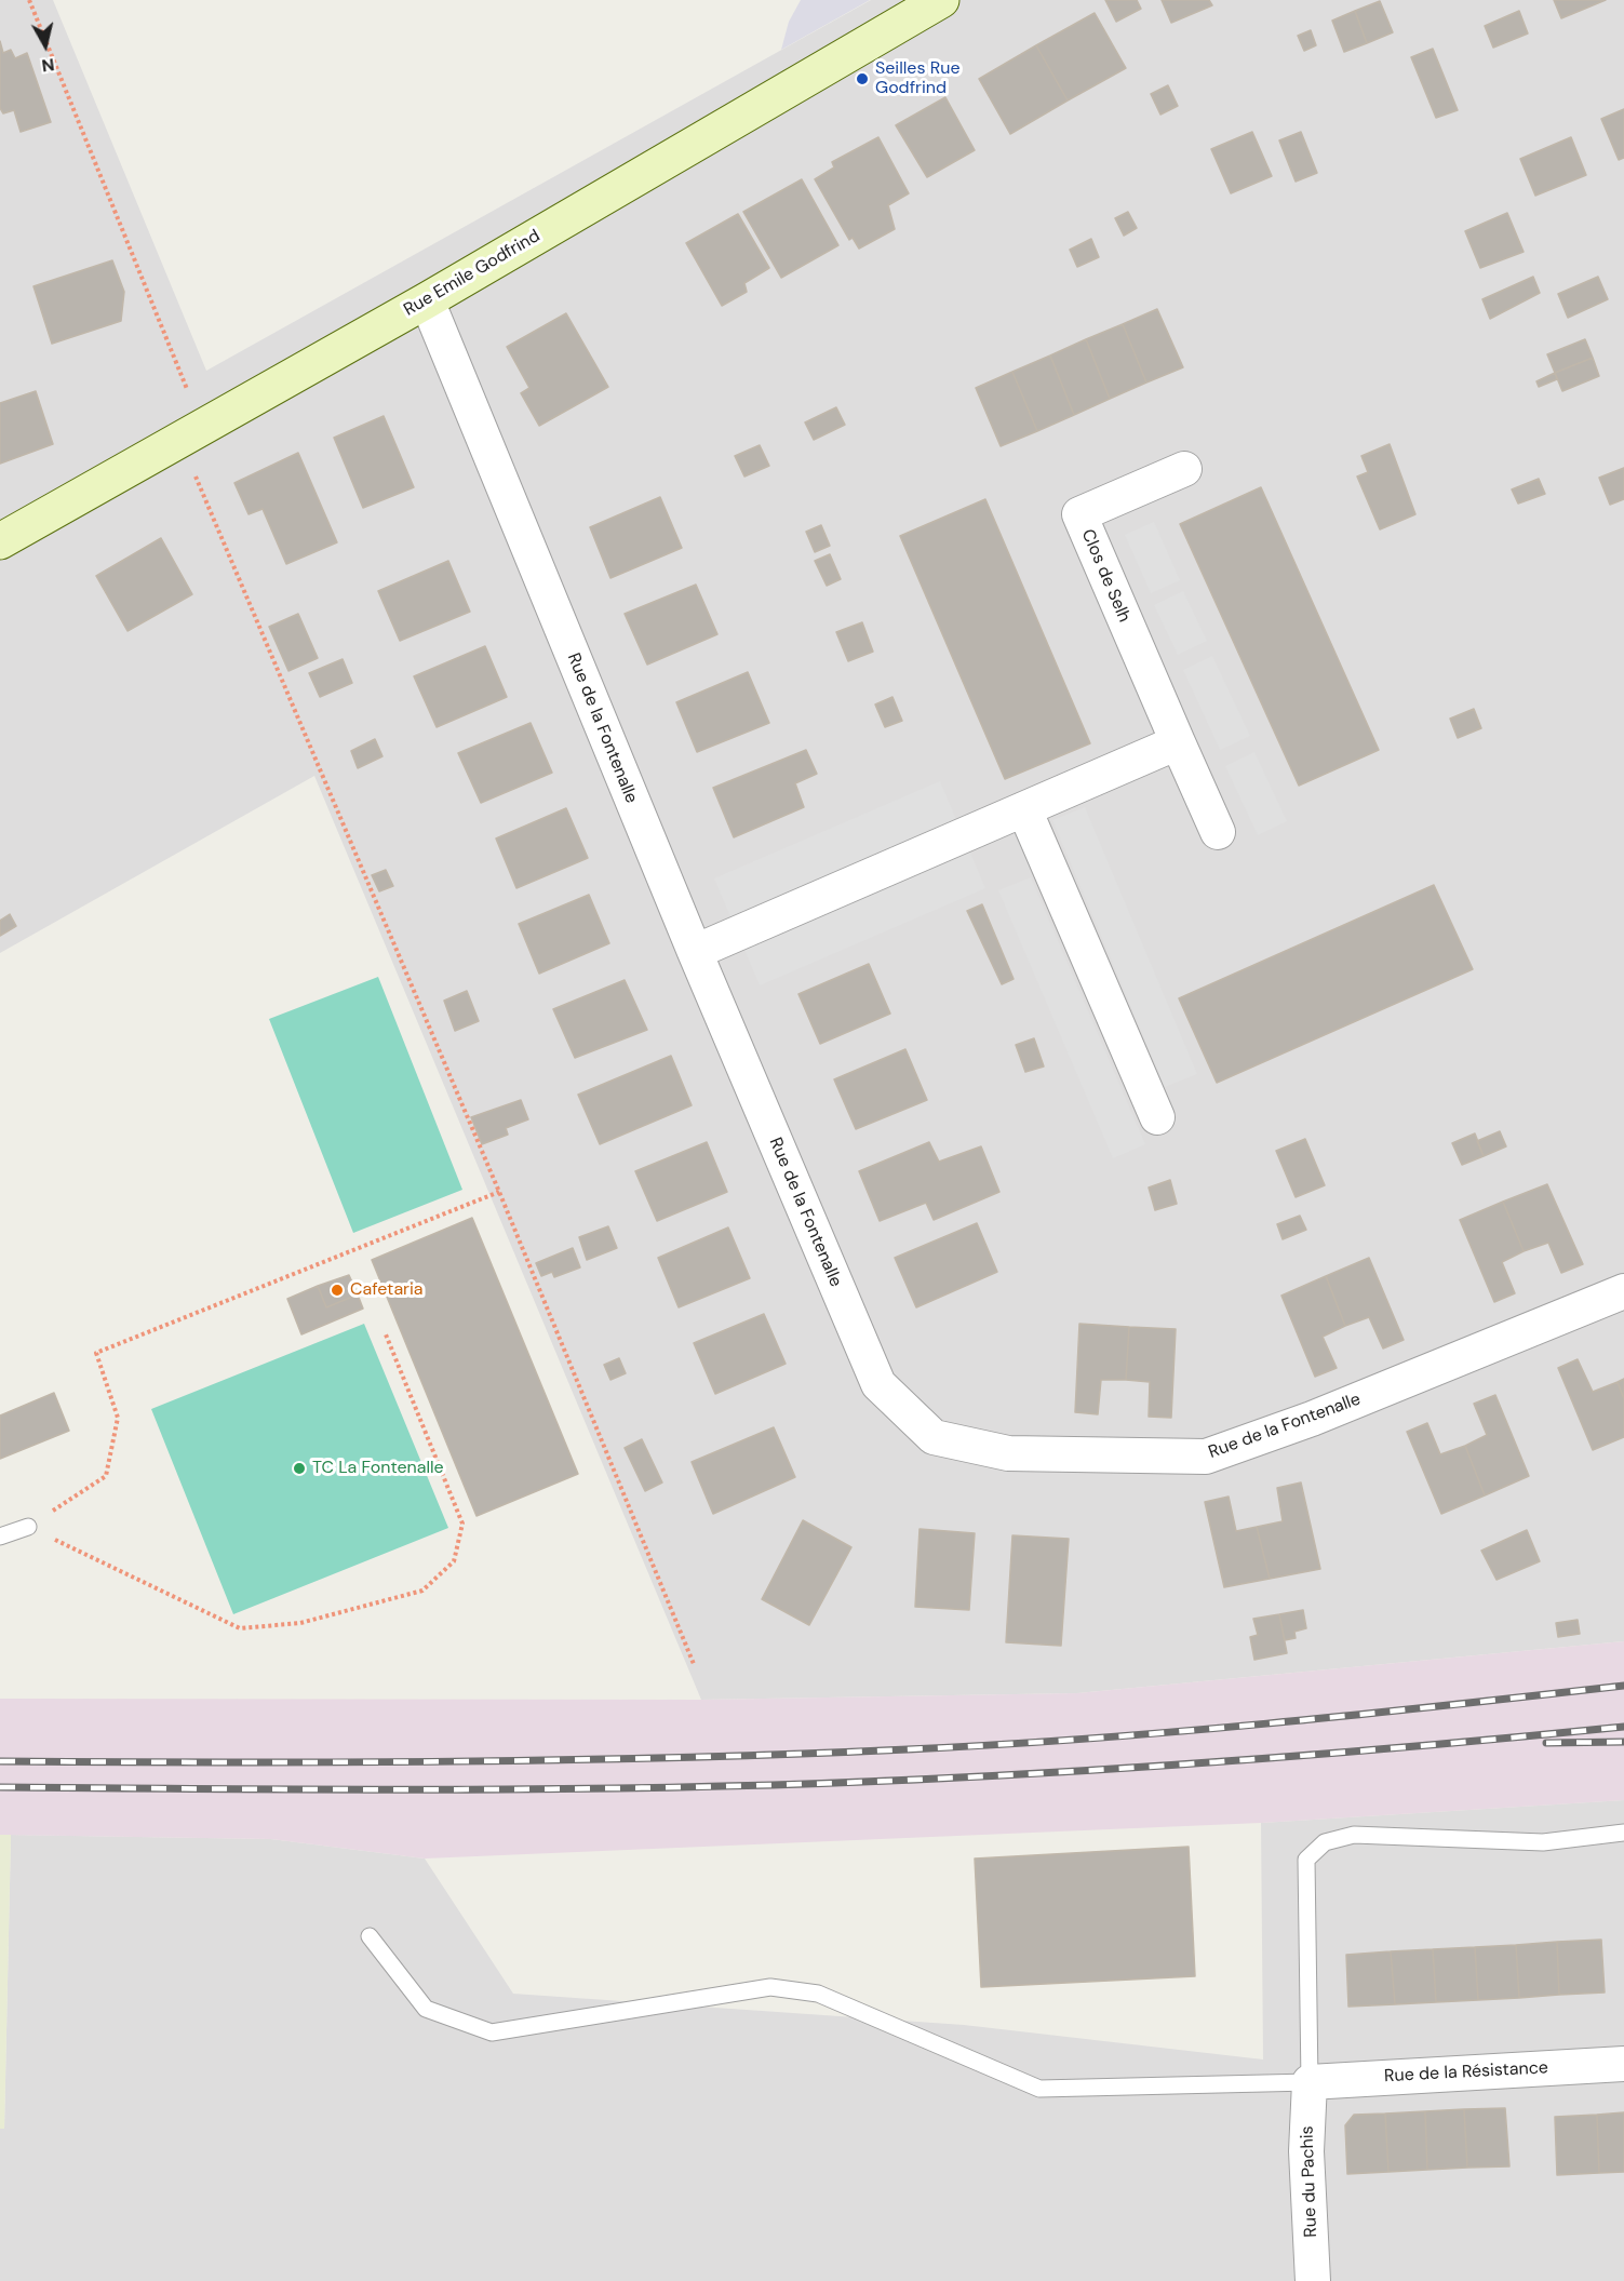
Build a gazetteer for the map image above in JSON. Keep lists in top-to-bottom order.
{
  "streets": {
    "street": [
      "Rue Emile Godfrind",
      "Clos de Selh",
      "Rue de la Fontenalle",
      "Rue de la Résistance",
      "Rue du Pachis"
    ]
  },
  "crossings": [
    ["Rue Emile Godfrind", "Rue de la Fontenalle"],
    ["Rue de la Résistance", "Rue du Pachis"]
  ],
  "places": ["Seilles Rue Godfrind", "Cafetaria", "TC La Fontenalle"],
  "north": "bottom"
}
